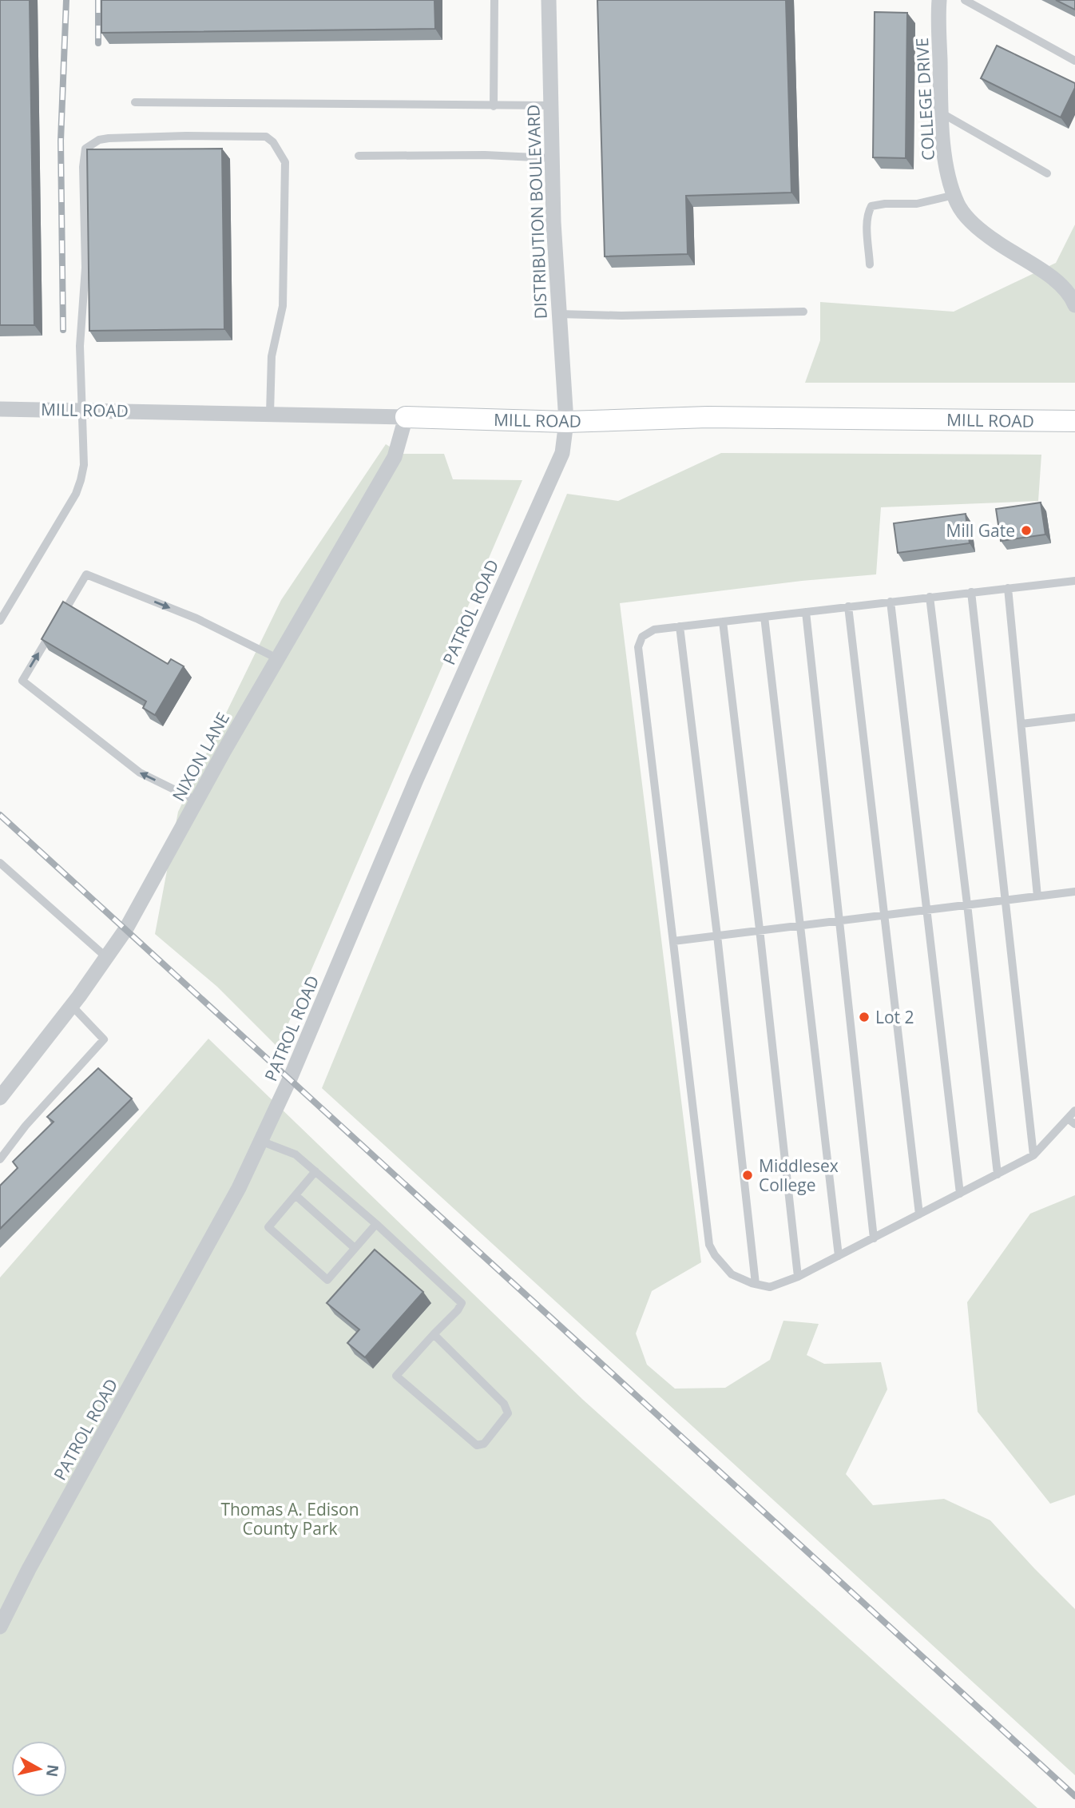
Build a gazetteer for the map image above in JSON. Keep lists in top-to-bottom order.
{
  "streets": {
    "street": [
      "COLLEGE DRIVE",
      "DISTRIBUTION BOULEVARD",
      "MILL ROAD",
      "PATROL ROAD",
      "NIXON LANE"
    ]
  },
  "crossings": [
    ["DISTRIBUTION BOULEVARD", "MILL ROAD"],
    ["DISTRIBUTION BOULEVARD", "PATROL ROAD"],
    ["MILL ROAD", "PATROL ROAD"],
    ["MILL ROAD", "NIXON LANE"]
  ],
  "parks": ["Thomas A. Edison County Park"],
  "places": ["Mill Gate", "Lot 2", "Middlesex College"],
  "north": "right"
}
